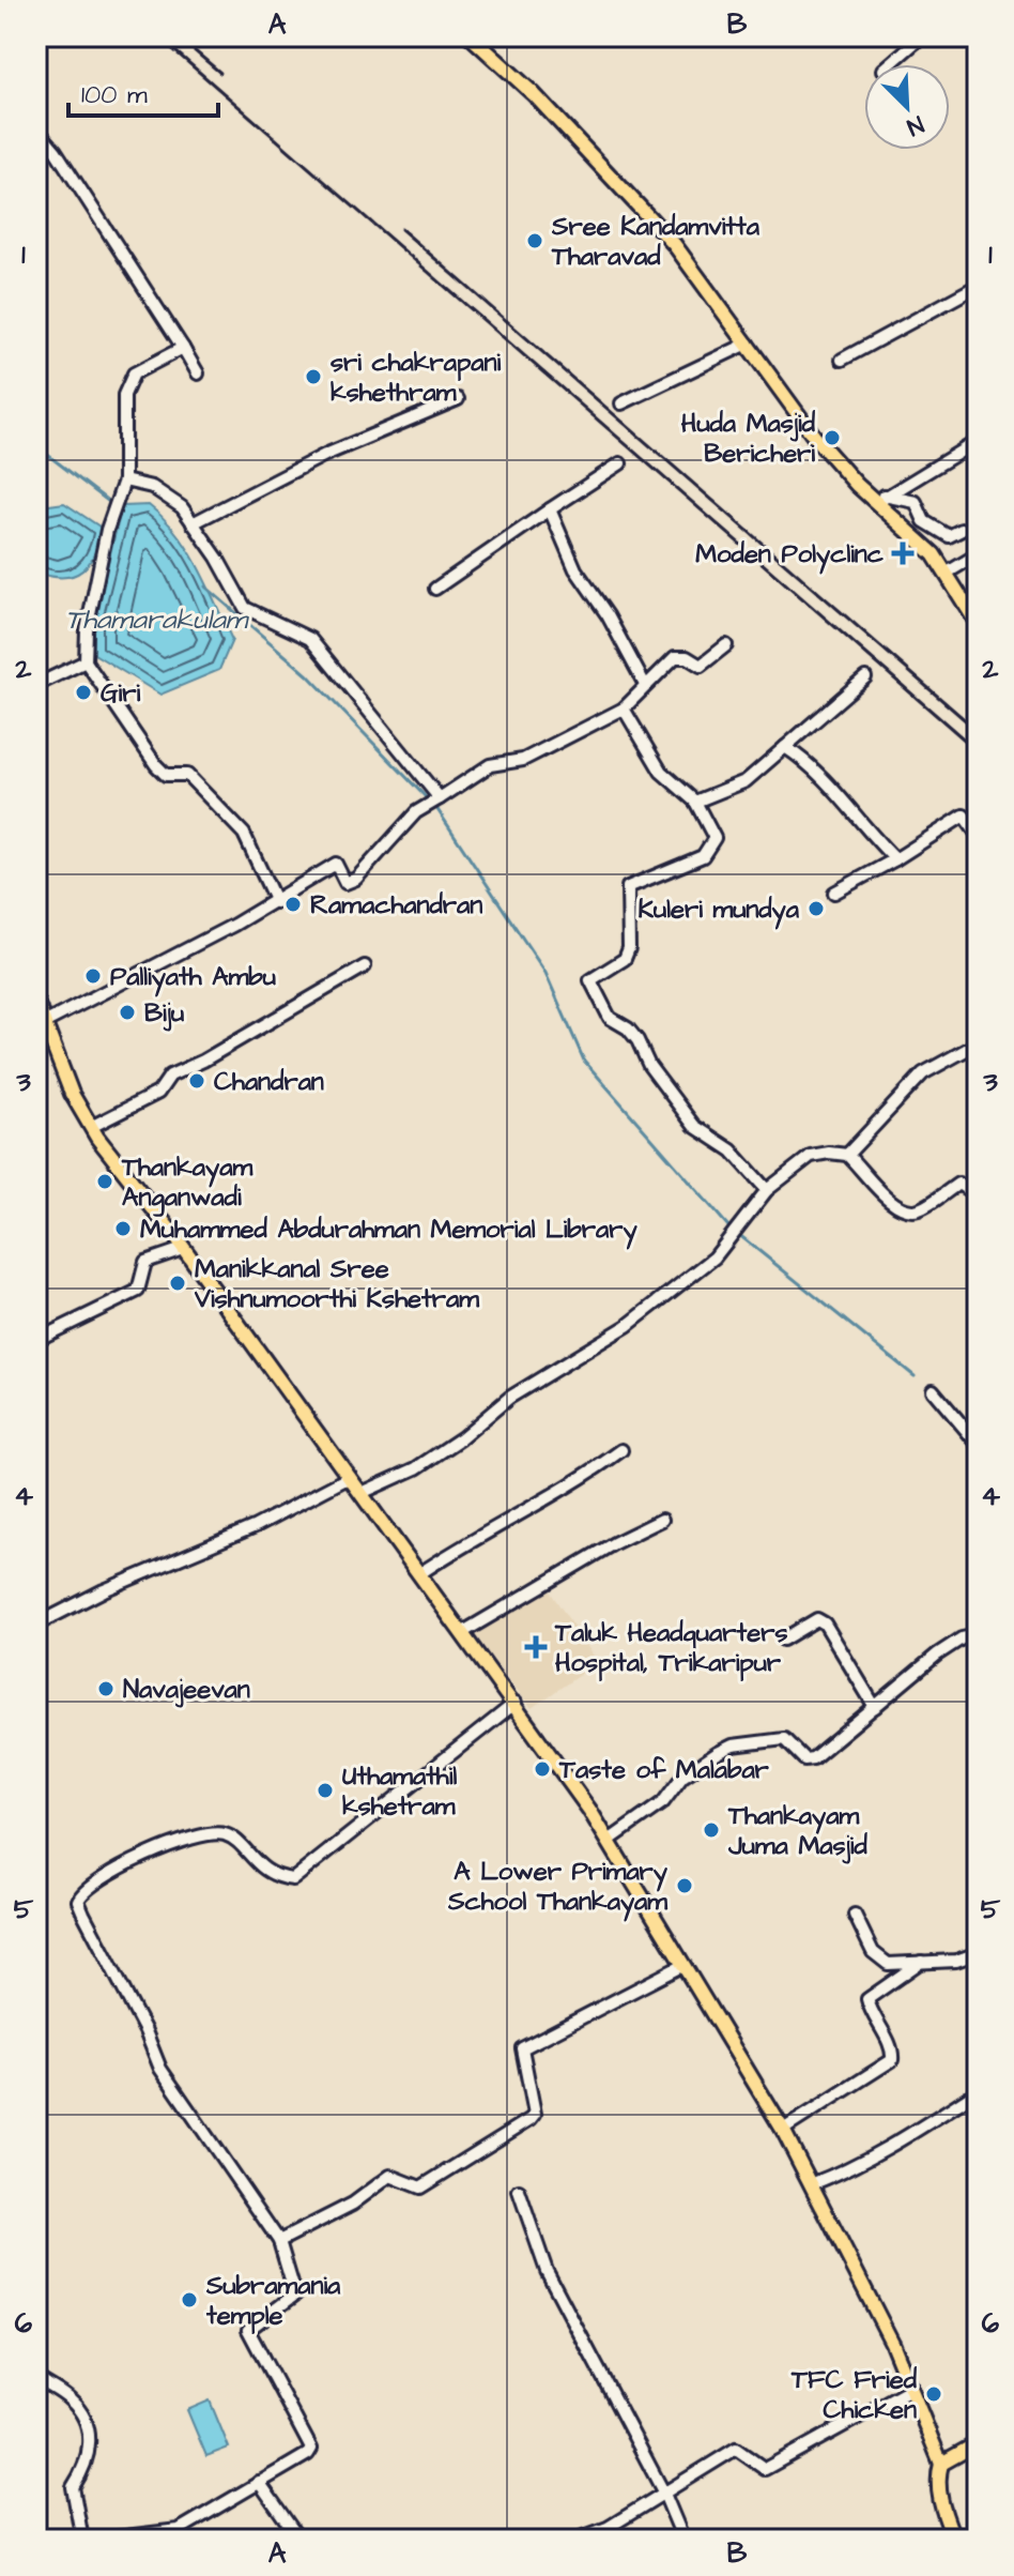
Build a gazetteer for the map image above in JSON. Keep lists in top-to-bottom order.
{
  "water": ["Thamarakulam"],
  "places": {
    "other": [
      "Sree Kandamvitta Tharavad",
      "sri chakrapani kshethram",
      "Huda Masjid Bericheri",
      "Giri",
      "Ramachandran",
      "Kuleri mundya",
      "Palliyath Ambu",
      "Biju",
      "Chandran",
      "Thankayam Anganwadi",
      "Muhammed Abdurahman Memorial Library",
      "Manikkanal Sree Vishnumoorthi Kshetram",
      "Navajeevan",
      "Taste of Malabar",
      "Uthamathil kshetram",
      "Thankayam Juma Masjid",
      "A Lower Primary School Thankayam",
      "Subramania temple",
      "TFC Fried Chicken"
    ],
    "health": ["Moden Polyclinc", "Taluk Headquarters Hospital, Trikaripur"]
  },
  "scale_bar": "100 m",
  "north": "bottom right",
  "grid": {
    "columns": ["A", "B"],
    "rows": [
      "1",
      "2",
      "3",
      "4",
      "5",
      "6"
    ]
  }
}
